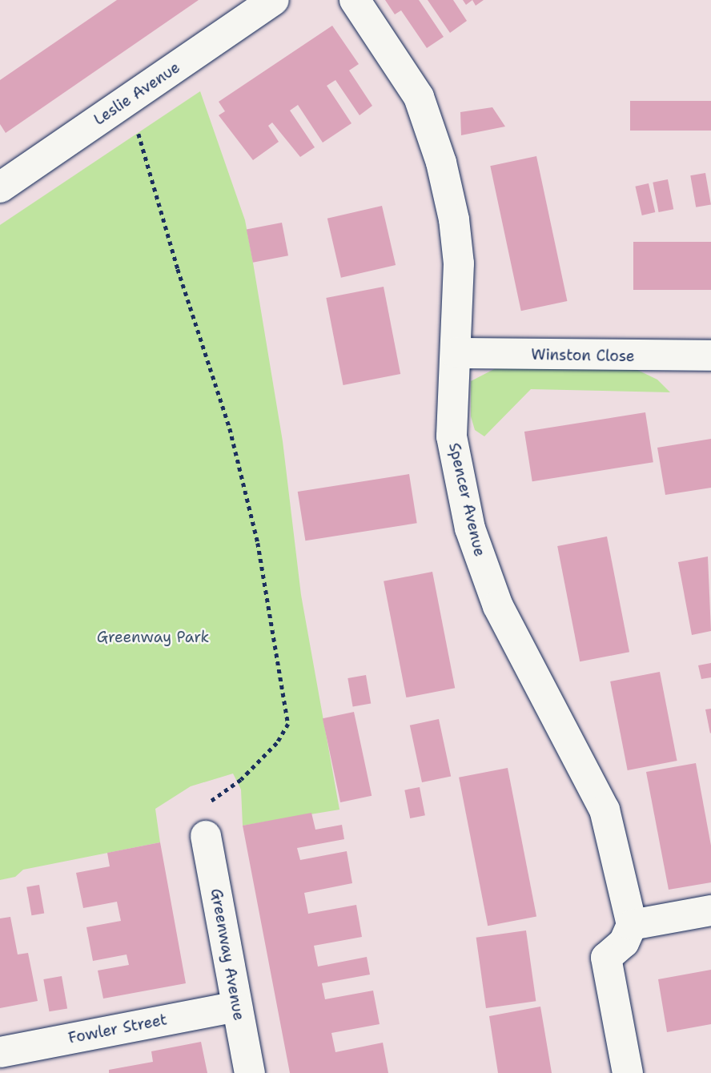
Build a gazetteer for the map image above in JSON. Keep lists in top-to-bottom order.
{
  "streets": {
    "street": [
      "Leslie Avenue",
      "Winston Close",
      "Spencer Avenue",
      "Greenway Avenue",
      "Fowler Street"
    ]
  },
  "crossings": [
    ["Winston Close", "Spencer Avenue"],
    ["Greenway Avenue", "Fowler Street"]
  ],
  "parks": ["Greenway Park"]
}
